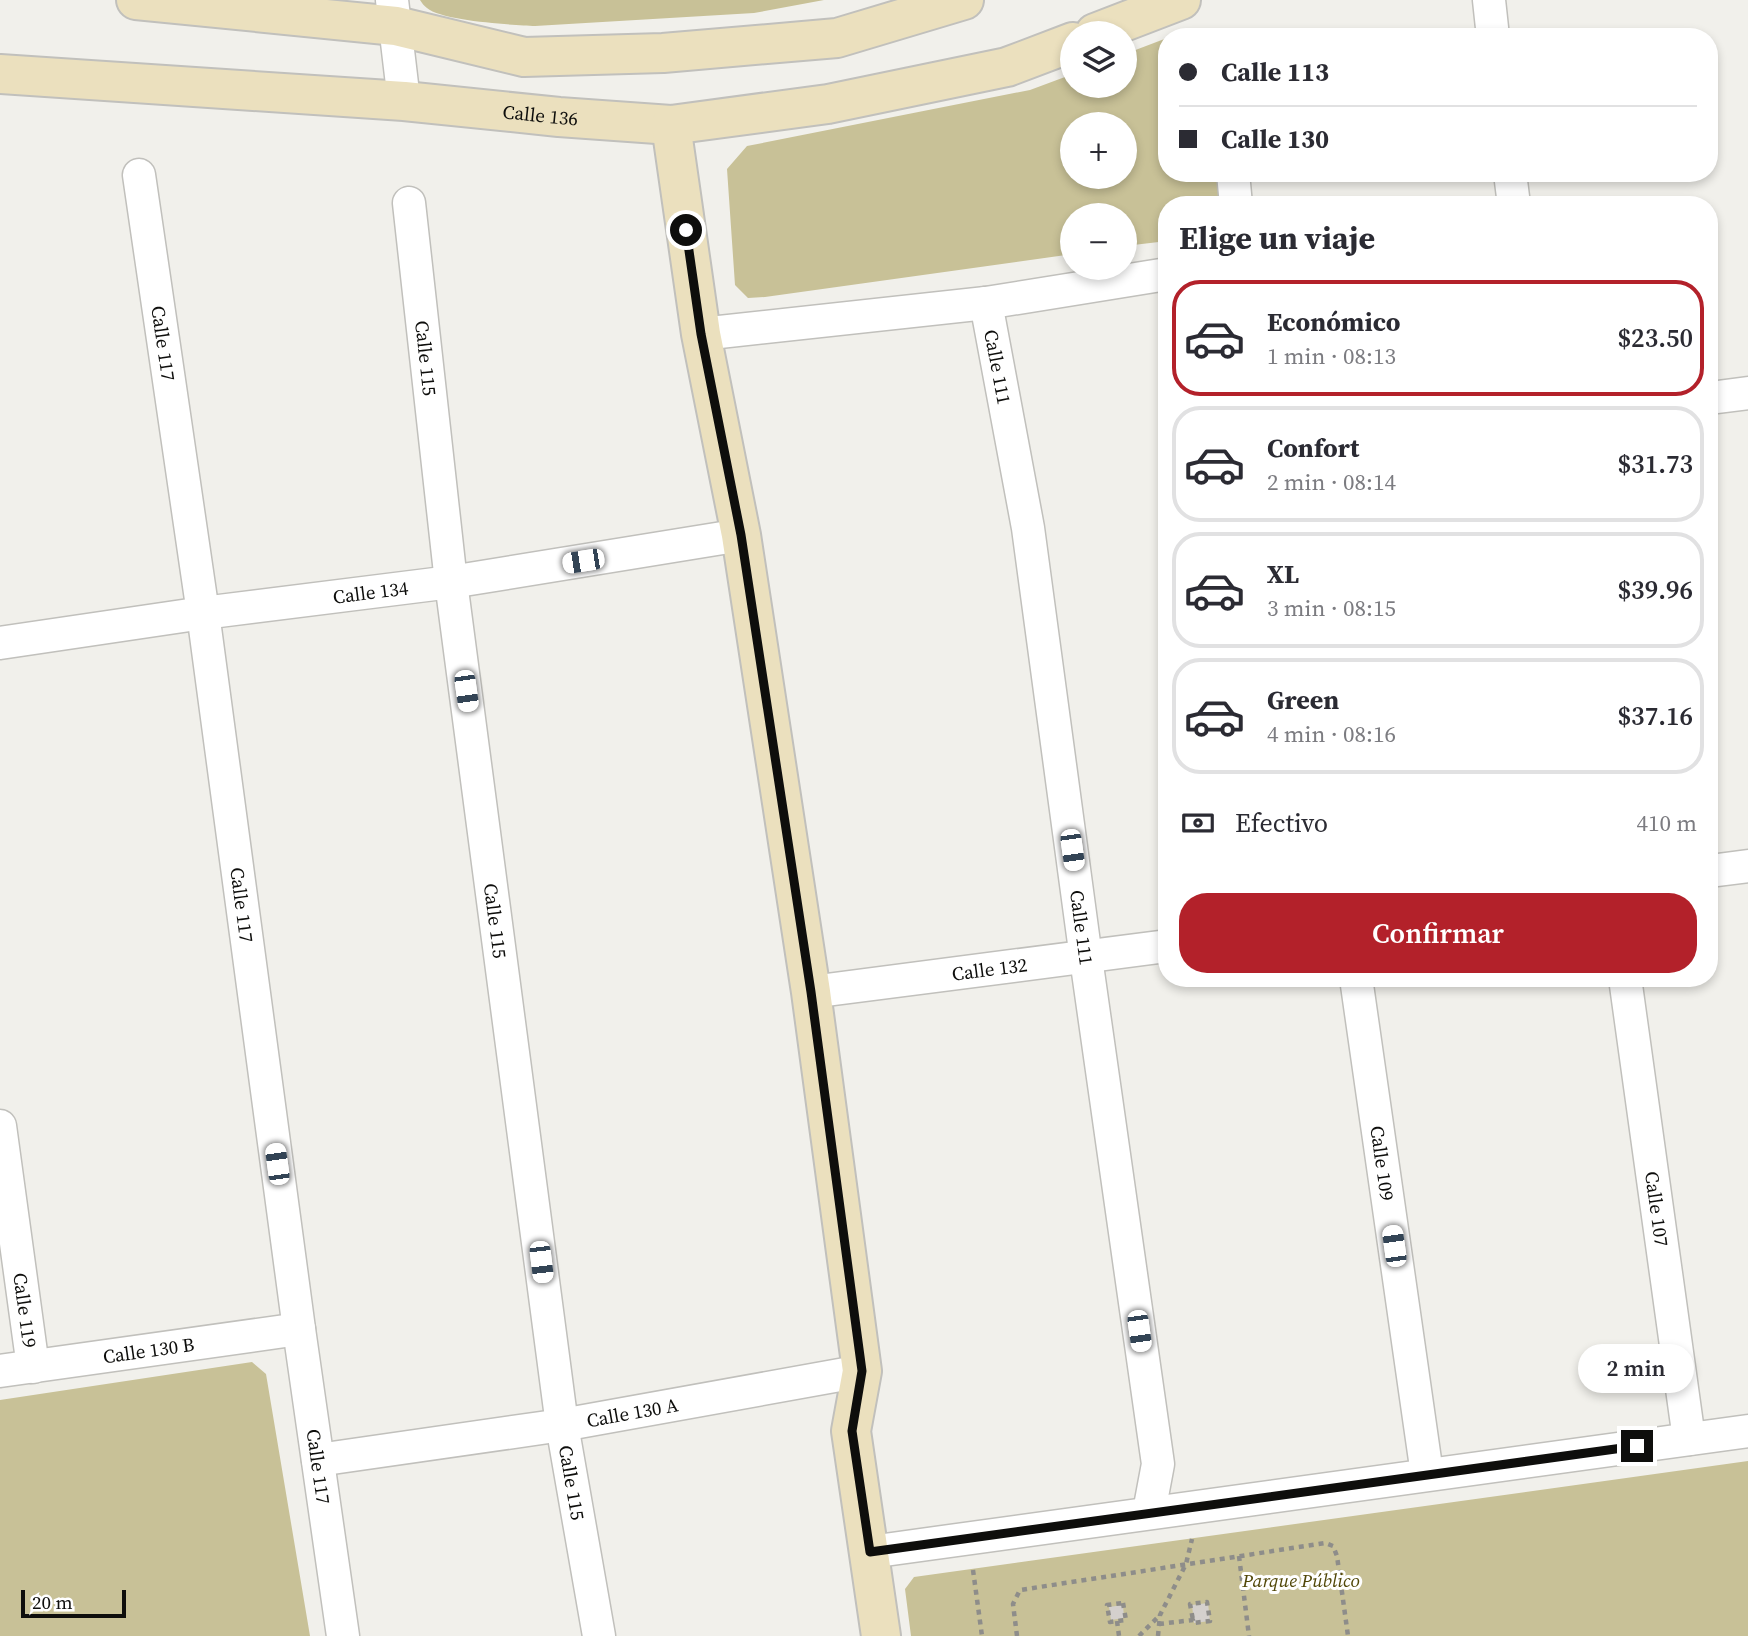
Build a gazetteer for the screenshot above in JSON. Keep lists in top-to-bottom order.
{
  "streets": {
    "main road": ["Calle 136"],
    "street": [
      "Calle 117",
      "Calle 115",
      "Calle 111",
      "Calle 134",
      "Calle 132",
      "Calle 109",
      "Calle 107",
      "Calle 119",
      "Calle 130 B",
      "Calle 130 A"
    ]
  },
  "crossings": [
    ["Calle 117", "Calle 134"],
    ["Calle 117", "Calle 130 B"],
    ["Calle 117", "Calle 130 A"],
    ["Calle 115", "Calle 134"],
    ["Calle 115", "Calle 130 A"],
    ["Calle 111", "Calle 132"],
    ["Calle 119", "Calle 130 B"]
  ],
  "parks": ["Parque Público"],
  "scale_bar": "20 m",
  "page": {
    "map_buttons": ["+", "−"],
    "banner": ["Calle 113", "Calle 130"],
    "heading": "Elige un viaje",
    "list": [
      {
        "name": "Económico",
        "note": "1 min · 08:13",
        "value": "$23.50"
      },
      {
        "name": "Confort",
        "note": "2 min · 08:14",
        "value": "$31.73"
      },
      {
        "name": "XL",
        "note": "3 min · 08:15",
        "value": "$39.96"
      },
      {
        "name": "Green",
        "note": "4 min · 08:16",
        "value": "$37.16"
      }
    ],
    "pay": ["Efectivo", "410 m"],
    "buttons": "Confirmar",
    "bubble": "2 min",
    "scale": "20 m"
  }
}
